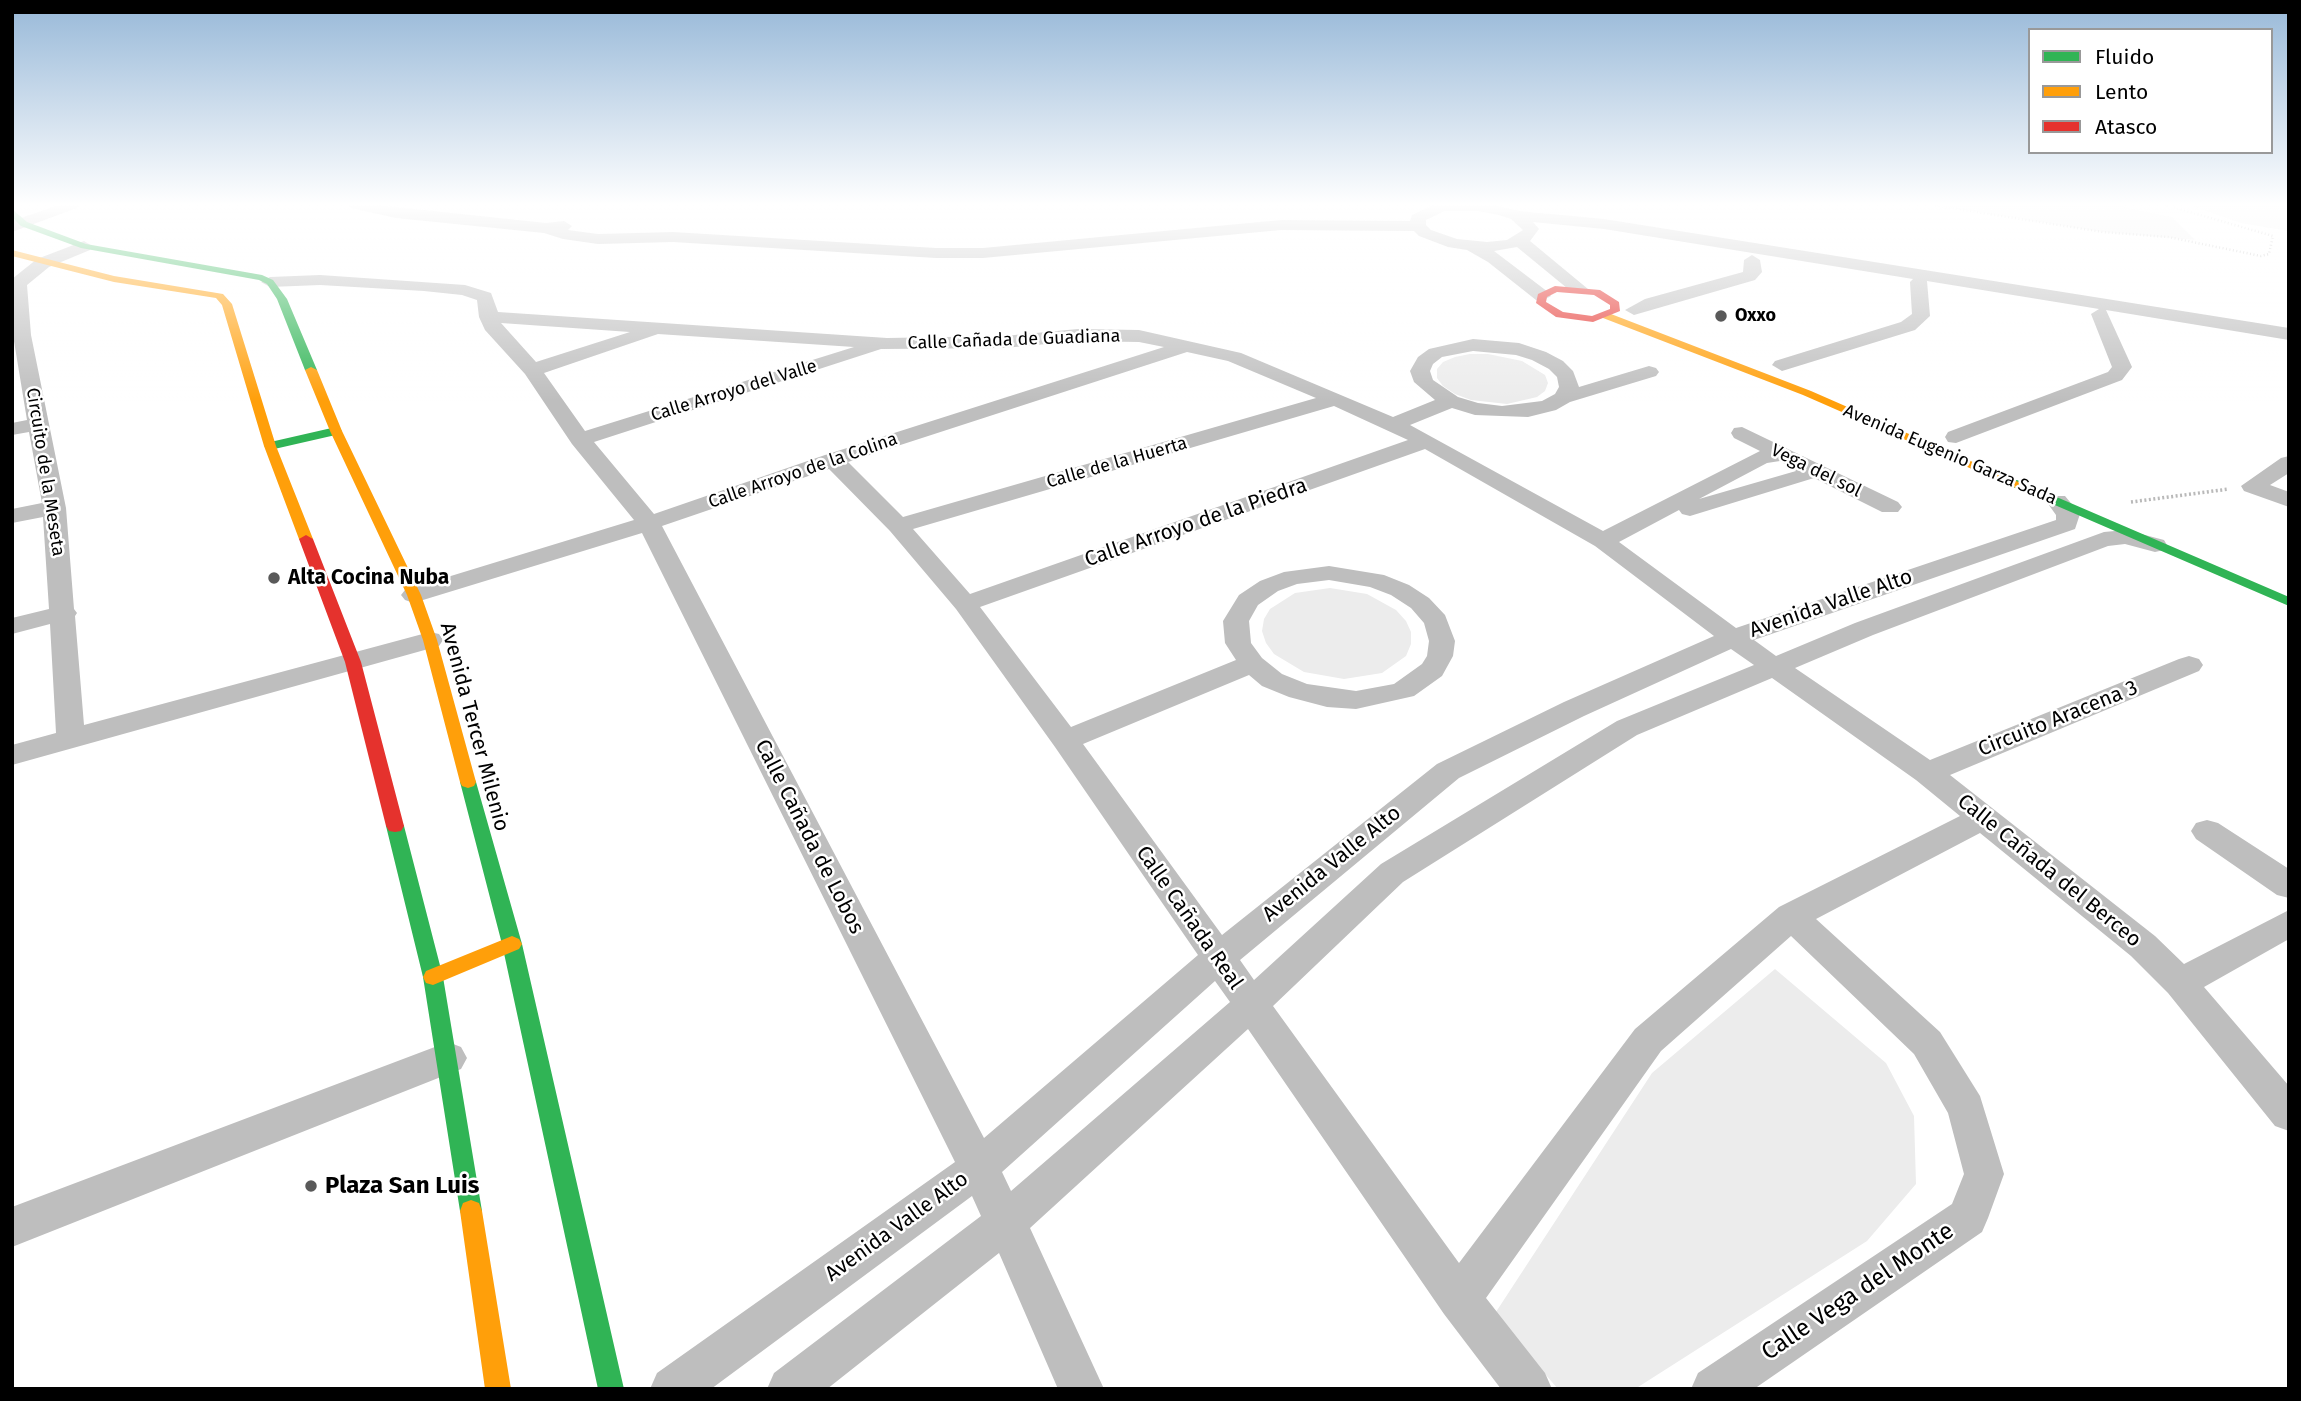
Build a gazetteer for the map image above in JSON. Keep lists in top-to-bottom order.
{
  "streets": {
    "street": [
      "Calle Cañada de Guadiana",
      "Calle Arroyo del Valle",
      "Avenida Eugenio Garza Sada",
      "Calle de la Huerta",
      "Calle Arroyo de la Colina",
      "Vega del sol",
      "Circuito de la Meseta",
      "Calle Arroyo de la Piedra",
      "Avenida Valle Alto",
      "Circuito Aracena 3",
      "Avenida Tercer Milenio",
      "Calle Cañada de Lobos",
      "Calle Cañada del Berceo",
      "Calle Cañada Real",
      "Calle Vega del Monte"
    ]
  },
  "crossings": [
    ["Calle Cañada de Guadiana", "Calle Arroyo del Valle"],
    ["Calle Cañada de Guadiana", "Calle de la Huerta"],
    ["Calle Cañada de Guadiana", "Calle Arroyo de la Colina"],
    ["Calle Cañada de Guadiana", "Calle Arroyo de la Piedra"],
    ["Calle Cañada de Guadiana", "Avenida Valle Alto"],
    ["Calle Cañada de Guadiana", "Calle Cañada de Lobos"],
    ["Calle Cañada de Guadiana", "Calle Cañada del Berceo"],
    ["Calle Arroyo del Valle", "Calle Cañada de Lobos"],
    ["Avenida Eugenio Garza Sada", "Avenida Valle Alto"],
    ["Calle de la Huerta", "Calle Cañada Real"],
    ["Calle Arroyo de la Colina", "Avenida Tercer Milenio"],
    ["Calle Arroyo de la Colina", "Calle Cañada de Lobos"],
    ["Calle Arroyo de la Colina", "Calle Cañada Real"],
    ["Calle Arroyo de la Piedra", "Calle Cañada Real"],
    ["Avenida Valle Alto", "Calle Cañada de Lobos"],
    ["Avenida Valle Alto", "Calle Cañada del Berceo"],
    ["Avenida Valle Alto", "Calle Cañada Real"],
    ["Circuito Aracena 3", "Calle Cañada del Berceo"]
  ],
  "places": ["Oxxo", "Alta Cocina Nuba", "Plaza San Luis"],
  "legend": ["Fluido", "Lento", "Atasco"]
}
